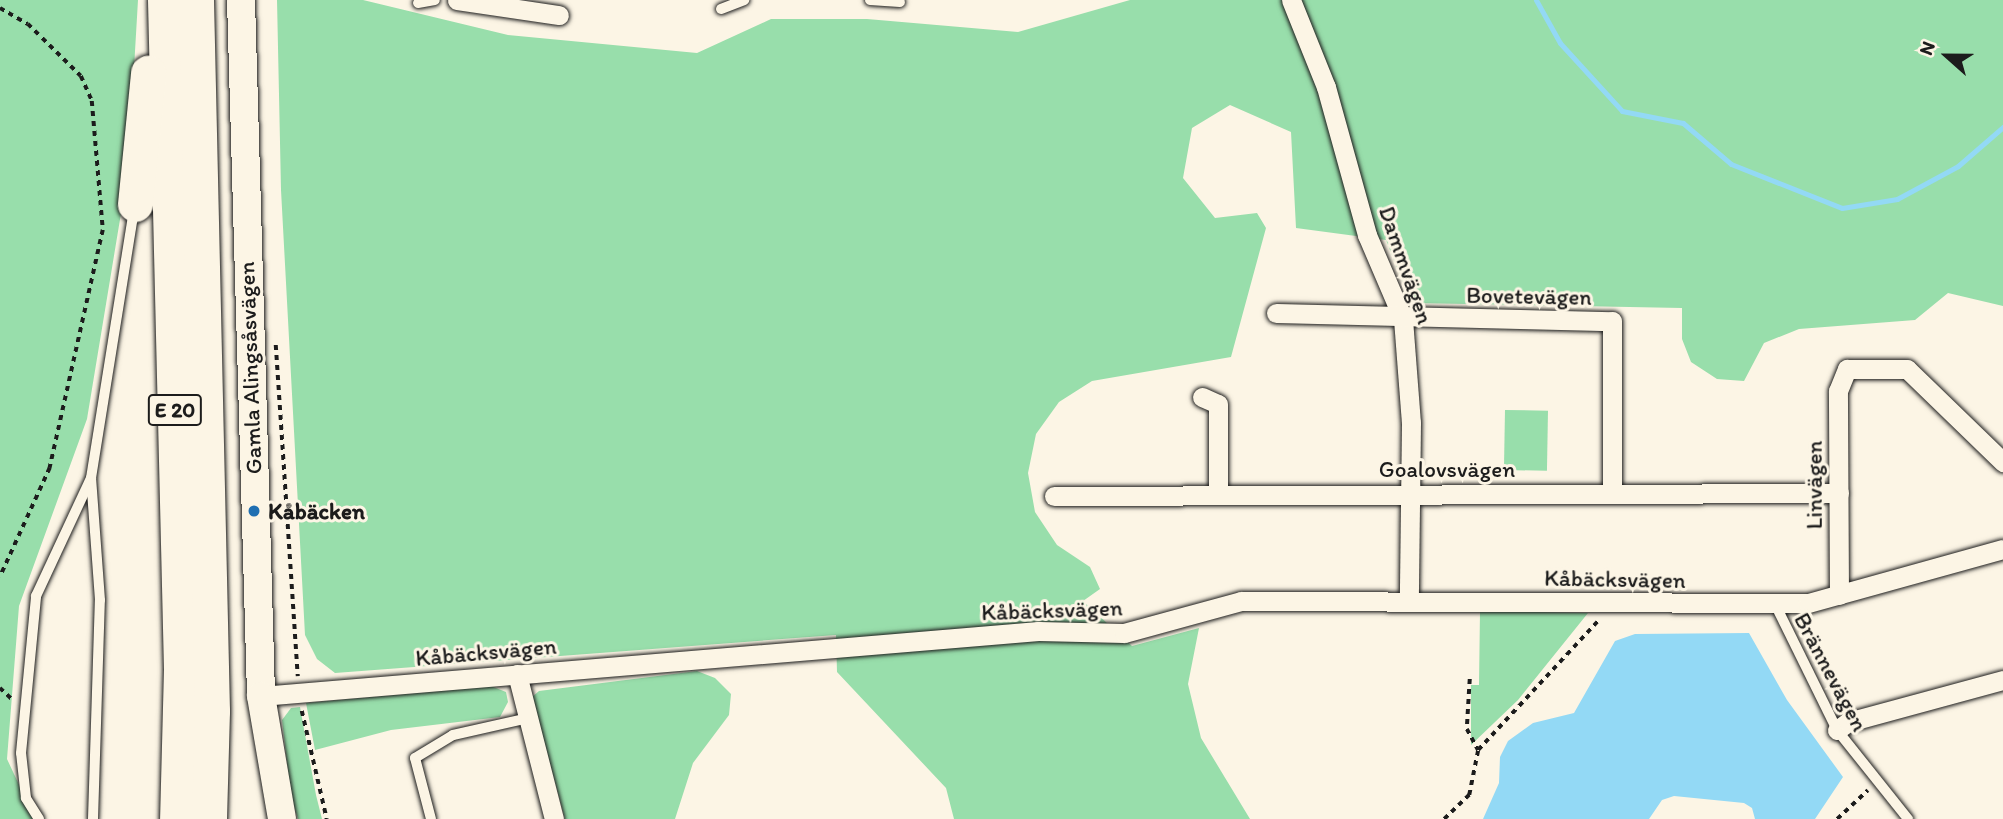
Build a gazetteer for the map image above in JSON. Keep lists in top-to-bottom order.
{
  "streets": {
    "highway": ["E 20"],
    "street": [
      "Dammvägen",
      "Bovetevägen",
      "Gamla Alingsåsvägen",
      "Goalovsvägen",
      "Linvägen",
      "Kåbäcksvägen"
    ],
    "lane": ["Brännevägen"]
  },
  "crossings": [
    ["Dammvägen", "Bovetevägen"],
    ["Dammvägen", "Goalovsvägen"],
    ["Dammvägen", "Kåbäcksvägen"],
    ["Bovetevägen", "Goalovsvägen"],
    ["Gamla Alingsåsvägen", "Kåbäcksvägen"],
    ["Goalovsvägen", "Linvägen"],
    ["Linvägen", "Kåbäcksvägen"],
    ["Kåbäcksvägen", "Brännevägen"]
  ],
  "places": ["Kåbäcken"],
  "north": "left"
}
